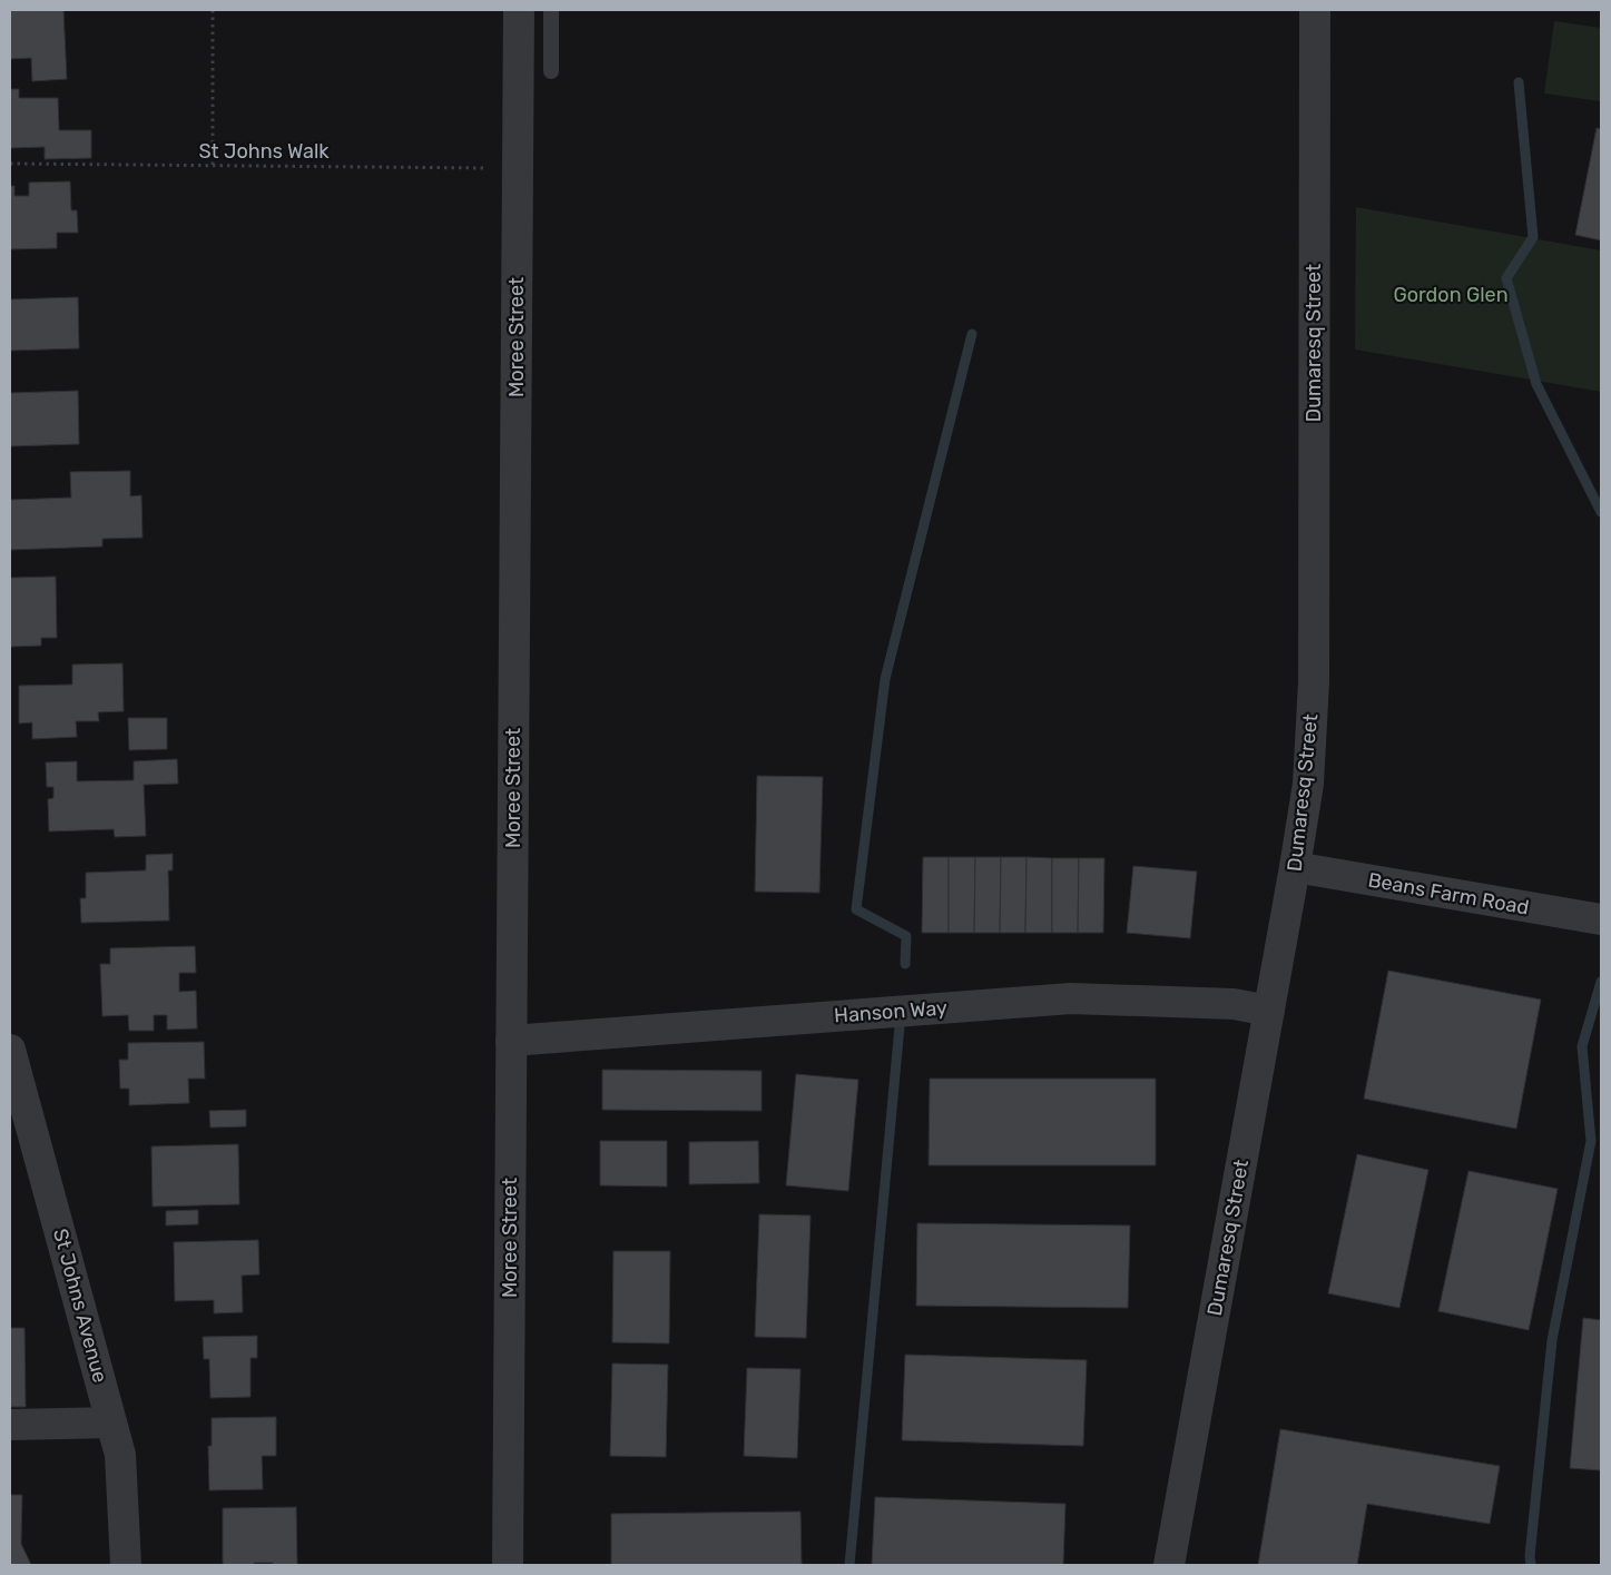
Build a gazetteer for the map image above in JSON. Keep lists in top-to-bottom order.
{
  "streets": {
    "street": [
      "Moree Street",
      "Dumaresq Street",
      "Beans Farm Road",
      "Hanson Way",
      "St Johns Avenue"
    ],
    "path": ["St Johns Walk"]
  },
  "crossings": [
    ["St Johns Walk", "Moree Street"],
    ["Moree Street", "Hanson Way"],
    ["Dumaresq Street", "Beans Farm Road"],
    ["Dumaresq Street", "Hanson Way"]
  ],
  "parks": ["Gordon Glen"]
}
